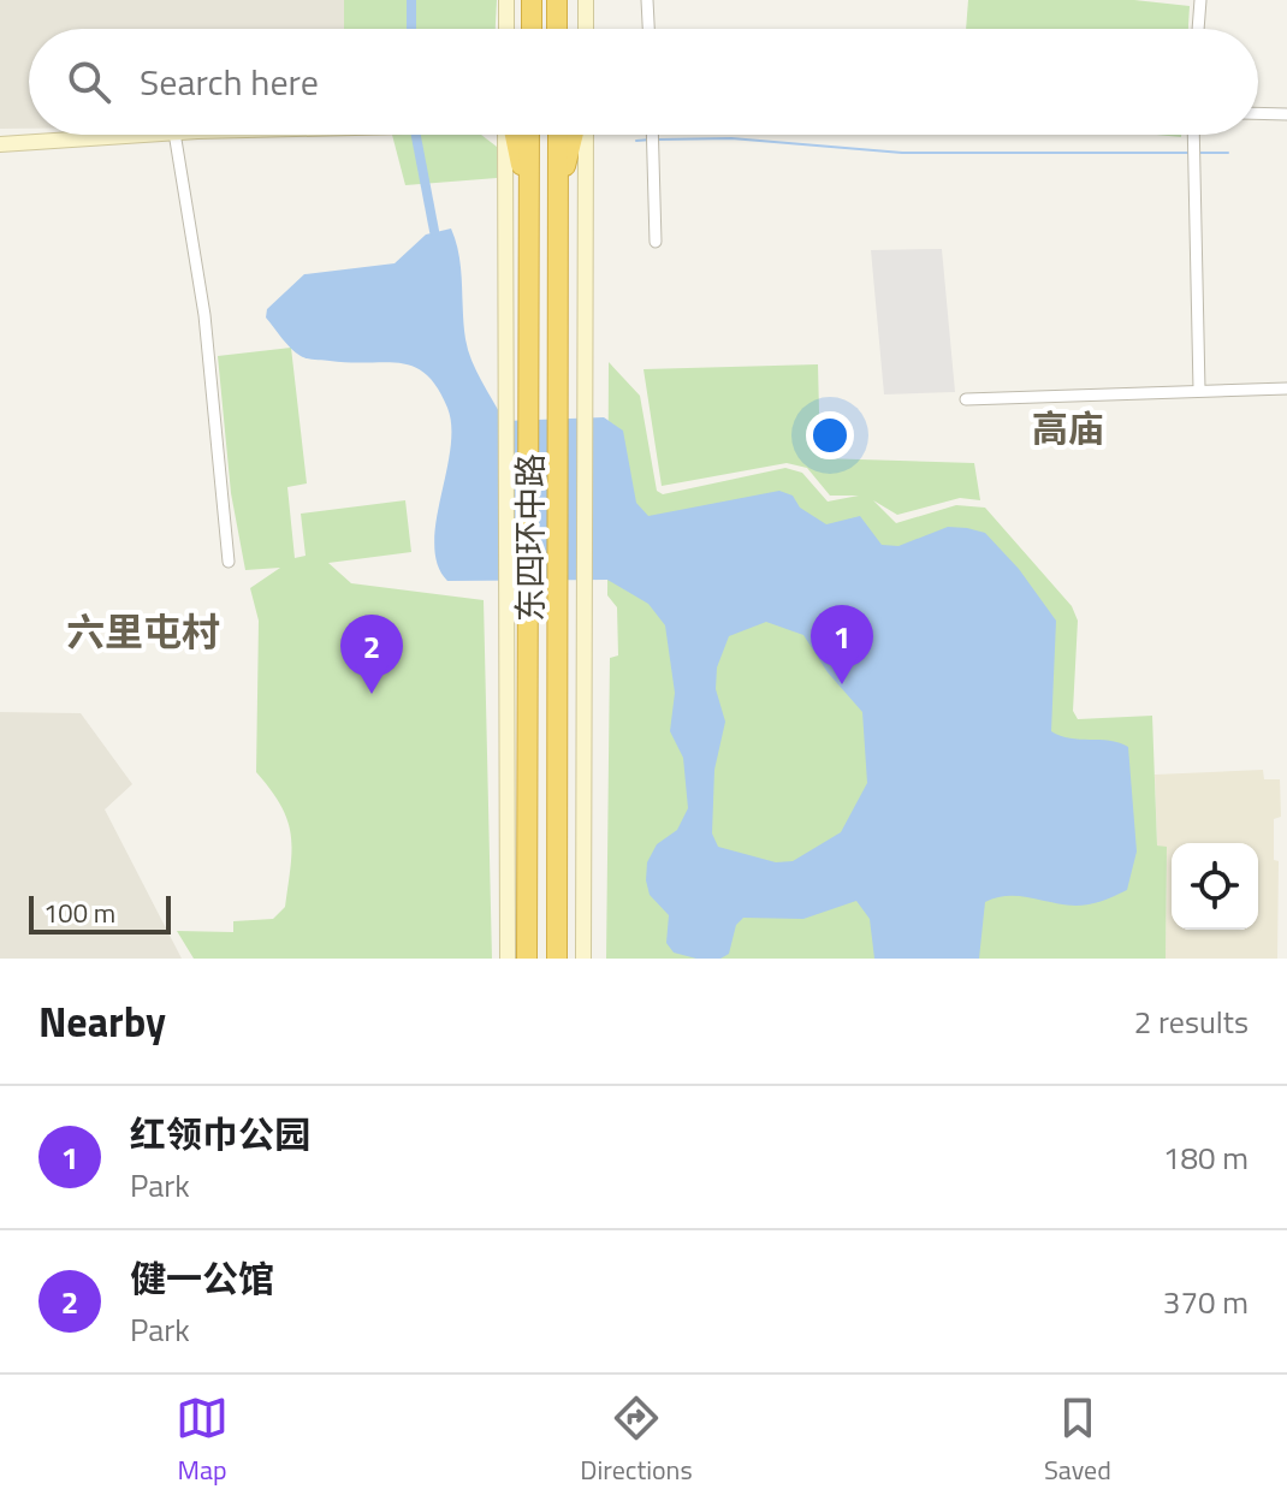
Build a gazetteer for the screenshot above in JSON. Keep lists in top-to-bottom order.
{
  "streets": {
    "highway": ["东四环中路"]
  },
  "districts": ["高庙", "六里屯村"],
  "scale_bar": "100 m",
  "page": {
    "search": "Search here",
    "pins": ["1", "2"],
    "scale": "100 m",
    "heading": ["Nearby", "2 results"],
    "list": [
      {
        "mark": "1",
        "name": "红领巾公园",
        "note": "Park",
        "value": "180 m"
      },
      {
        "mark": "2",
        "name": "健一公馆",
        "note": "Park",
        "value": "370 m"
      }
    ],
    "nav": ["Map", "Directions", "Saved"]
  }
}
